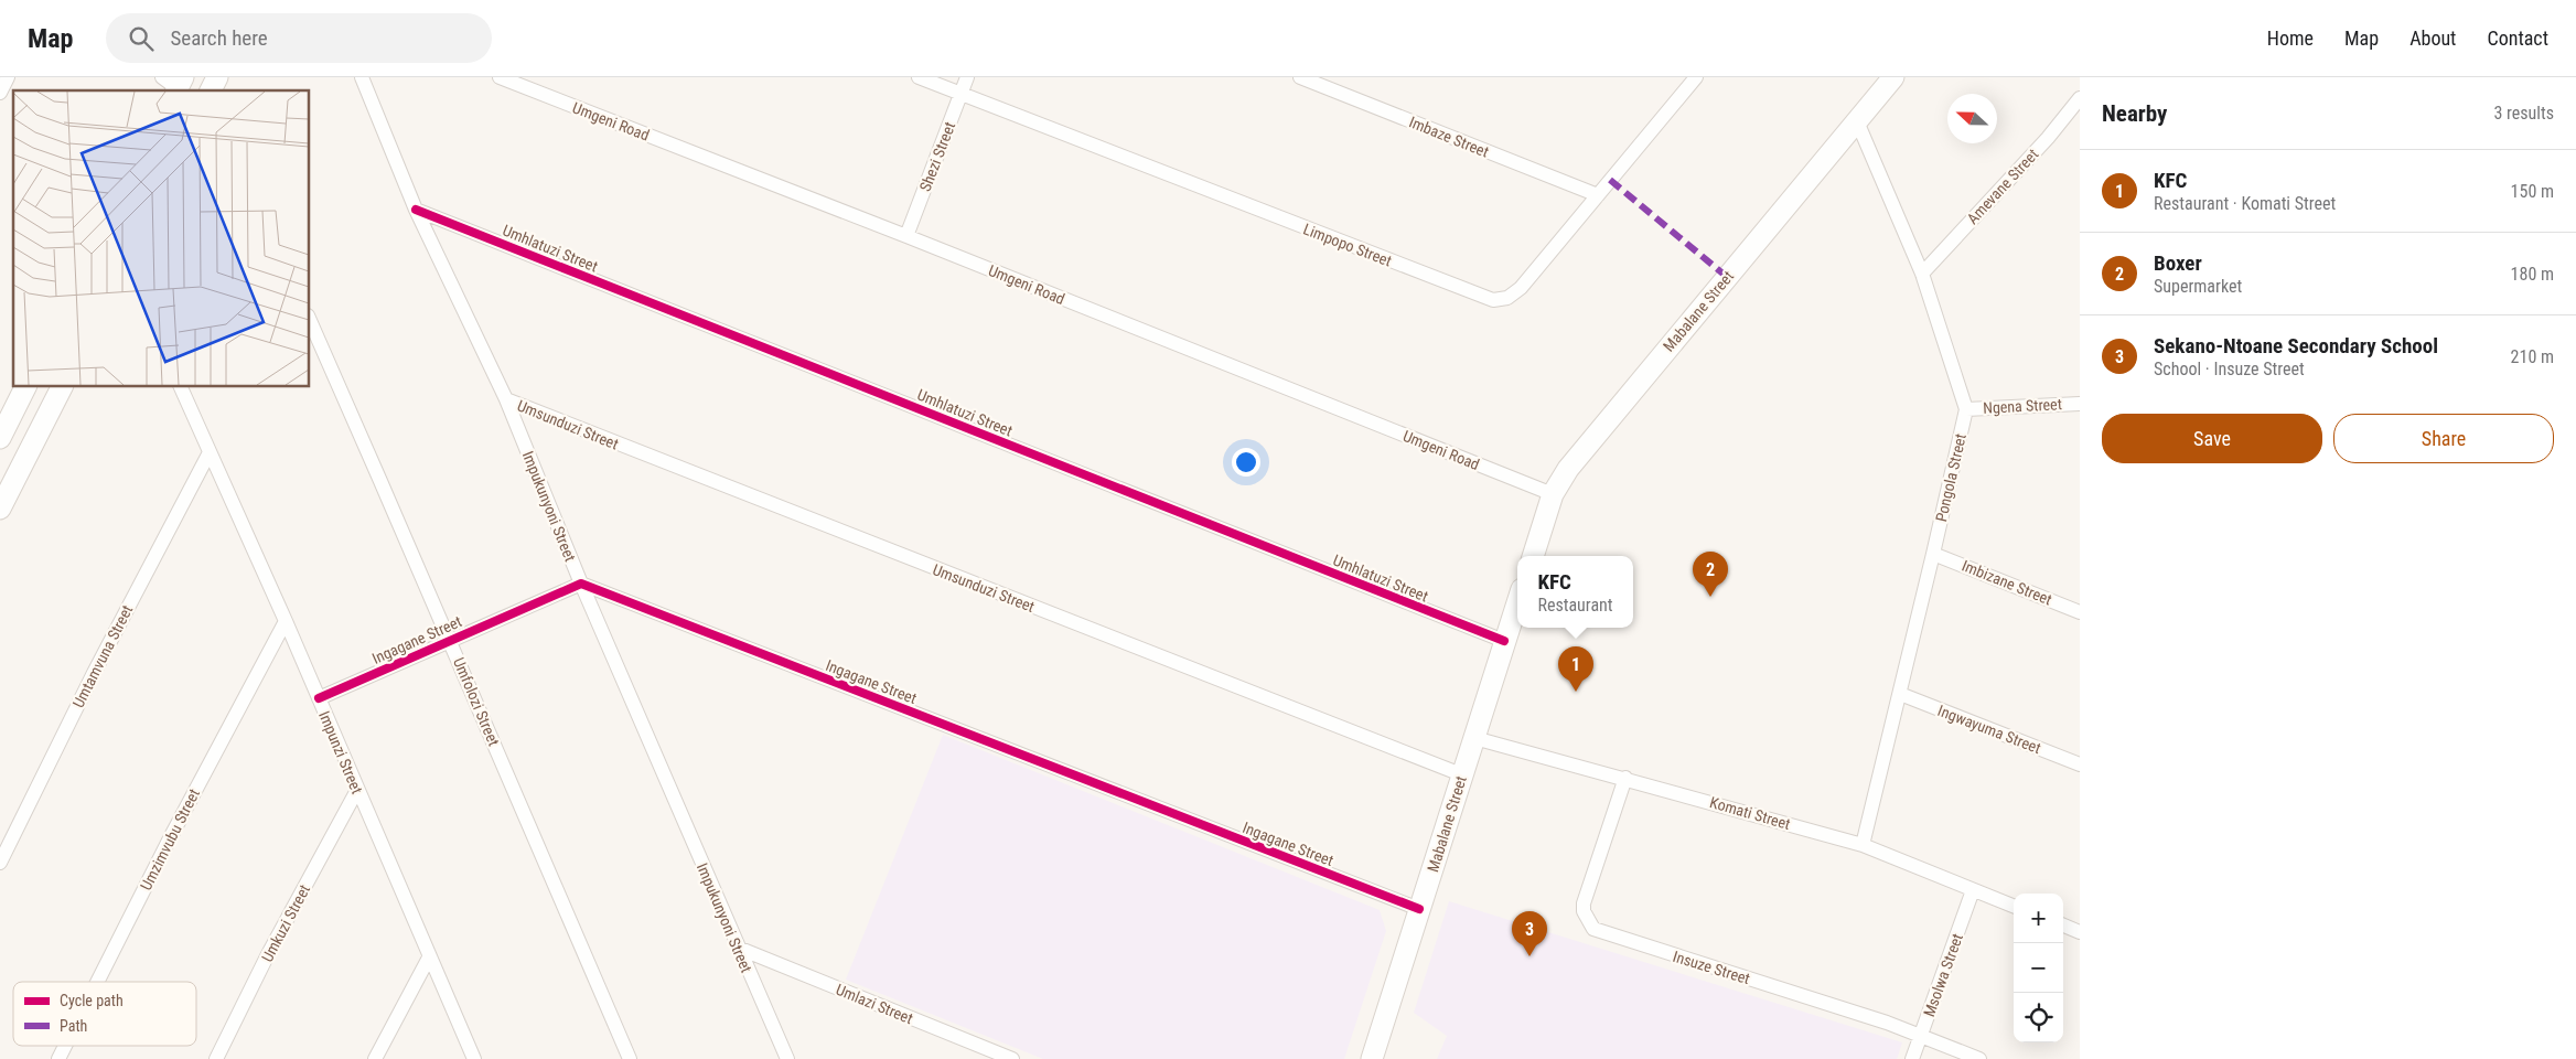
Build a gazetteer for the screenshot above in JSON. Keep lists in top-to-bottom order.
{
  "streets": {
    "street": [
      "Umgeni Road",
      "Imbaze Street",
      "Shezi Street",
      "Amevane Street",
      "Limpopo Street",
      "Umhlatuzi Street",
      "Mabalane Street",
      "Ngena Street",
      "Umsunduzi Street",
      "Pongola Street",
      "Impukunyoni Street",
      "Imbizane Street",
      "Ingagane Street",
      "Umtamvuna Street",
      "Umfolozi Street",
      "Ingwayuma Street",
      "Impunzi Street",
      "Komati Street",
      "Umzimvubu Street",
      "Umkuzi Street",
      "Insuze Street",
      "Msolwa Street",
      "Umlazi Street"
    ]
  },
  "crossings": [
    ["Umgeni Road", "Shezi Street"],
    ["Umgeni Road", "Mabalane Street"],
    ["Imbaze Street", "Limpopo Street"],
    ["Shezi Street", "Limpopo Street"],
    ["Umhlatuzi Street", "Mabalane Street"],
    ["Umhlatuzi Street", "Impukunyoni Street"],
    ["Mabalane Street", "Umsunduzi Street"],
    ["Mabalane Street", "Ingagane Street"],
    ["Mabalane Street", "Komati Street"],
    ["Ngena Street", "Pongola Street"],
    ["Umsunduzi Street", "Impukunyoni Street"],
    ["Pongola Street", "Imbizane Street"],
    ["Pongola Street", "Ingwayuma Street"],
    ["Pongola Street", "Komati Street"],
    ["Impukunyoni Street", "Ingagane Street"],
    ["Impukunyoni Street", "Umlazi Street"],
    ["Ingagane Street", "Umfolozi Street"],
    ["Ingagane Street", "Impunzi Street"],
    ["Umtamvuna Street", "Impunzi Street"],
    ["Impunzi Street", "Umzimvubu Street"],
    ["Impunzi Street", "Umkuzi Street"],
    ["Komati Street", "Insuze Street"],
    ["Komati Street", "Msolwa Street"],
    ["Insuze Street", "Msolwa Street"]
  ],
  "legend": ["Cycle path", "Path"],
  "north": "left",
  "page": {
    "header": "Map",
    "search": "Search here",
    "nav": [
      "Home",
      "Map",
      "About",
      "Contact"
    ],
    "heading": ["Nearby", "3 results"],
    "list": [
      {
        "mark": "1",
        "name": "KFC",
        "note": "Restaurant · Komati Street",
        "value": "150 m"
      },
      {
        "mark": "2",
        "name": "Boxer",
        "note": "Supermarket",
        "value": "180 m"
      },
      {
        "mark": "3",
        "name": "Sekano-Ntoane Secondary School",
        "note": "School · Insuze Street",
        "value": "210 m"
      }
    ],
    "buttons": ["Save", "Share"],
    "pins": ["2", "1", "3"],
    "popup": ["KFC", "Restaurant"],
    "map_buttons": ["+", "−"]
  }
}
